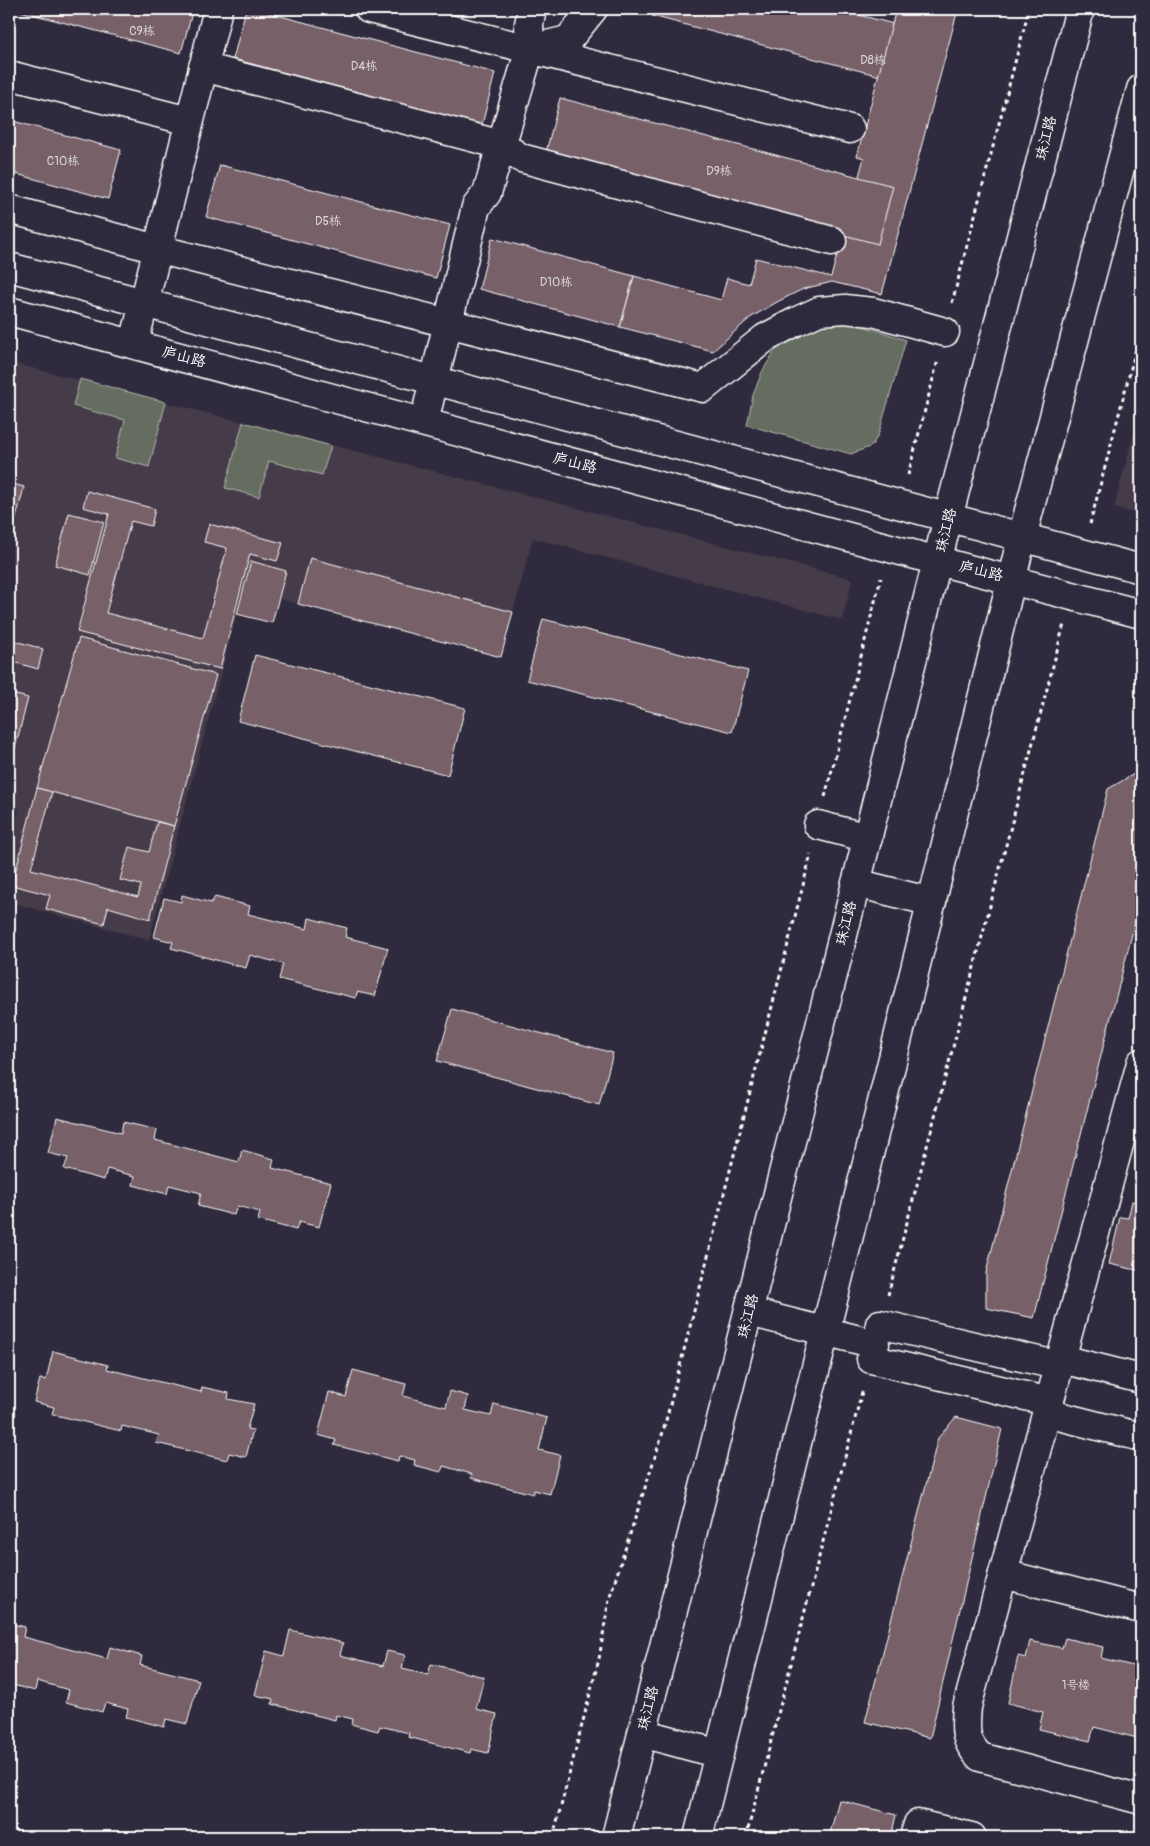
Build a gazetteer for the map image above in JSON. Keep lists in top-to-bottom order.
{
  "streets": {
    "street": ["珠江路", "庐山路"]
  },
  "crossings": [
    ["珠江路", "庐山路"]
  ],
  "house_numbers": [
    "C9栋",
    "D8栋",
    "D4栋",
    "C10栋",
    "D9栋",
    "D5栋",
    "D10栋",
    "1号楼"
  ]
}
